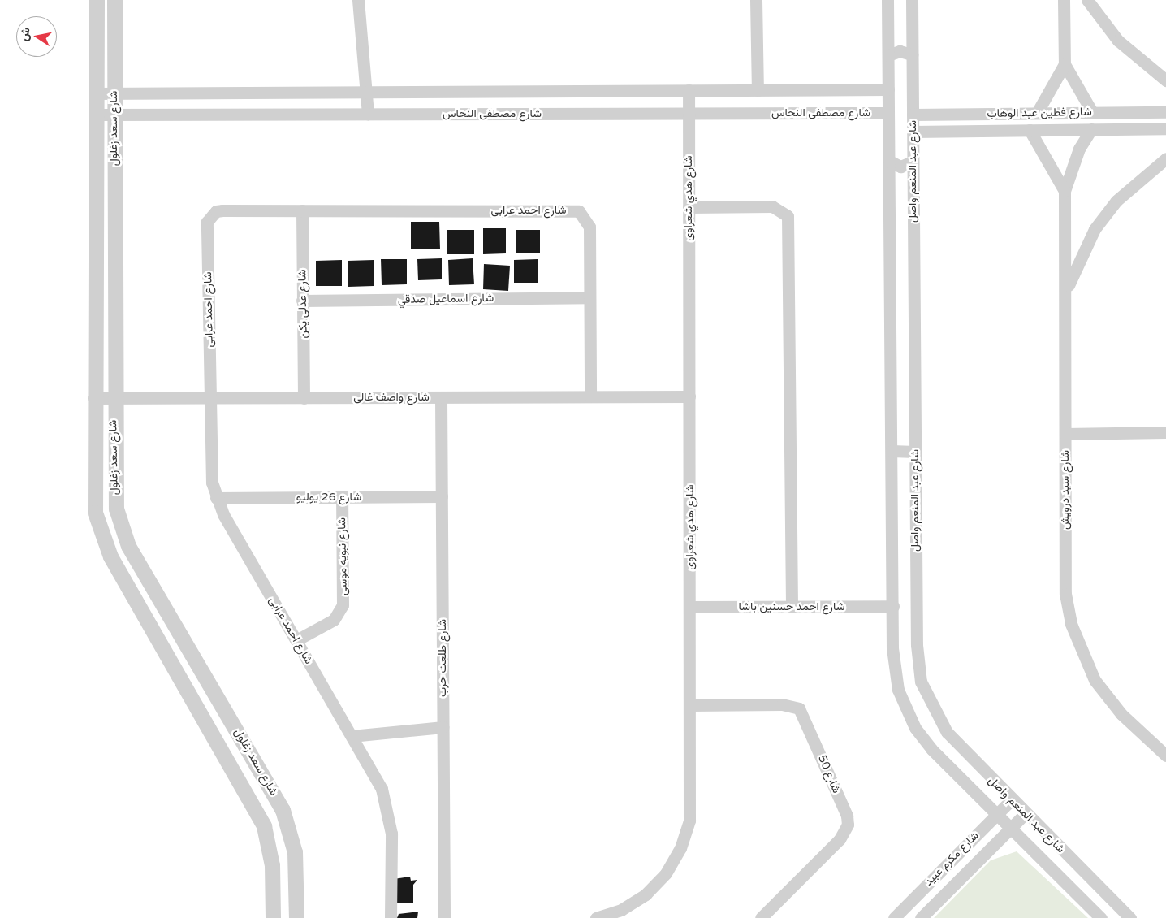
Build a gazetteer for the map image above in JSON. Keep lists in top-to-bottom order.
{
  "streets": {
    "street": [
      "شارع مصطفى النحاس",
      "شارع فطين عبد الوهاب",
      "شارع سعد زغلول",
      "شارع عبد المنعم واصل",
      "شارع هدي شعراوى",
      "شارع احمد عرابى",
      "شارع اسماعيل صدقي",
      "شارع عدلى يكن",
      "شارع واصف غالى",
      "شارع سيد درويش",
      "شارع 26 يوليو",
      "شارع نبويه موسى",
      "شارع احمد حسنين باشا",
      "شارع طلعت حرب",
      "شارع 50",
      "شارع مكرم عبيد"
    ]
  },
  "crossings": [
    ["شارع مصطفى النحاس", "شارع سعد زغلول"],
    ["شارع مصطفى النحاس", "شارع عبد المنعم واصل"],
    ["شارع مصطفى النحاس", "شارع هدي شعراوى"],
    ["شارع فطين عبد الوهاب", "شارع عبد المنعم واصل"],
    ["شارع فطين عبد الوهاب", "شارع سيد درويش"],
    ["شارع سعد زغلول", "شارع واصف غالى"],
    ["شارع عبد المنعم واصل", "شارع احمد حسنين باشا"],
    ["شارع عبد المنعم واصل", "شارع مكرم عبيد"],
    ["شارع هدي شعراوى", "شارع واصف غالى"],
    ["شارع هدي شعراوى", "شارع احمد حسنين باشا"],
    ["شارع هدي شعراوى", "شارع 50"],
    ["شارع احمد عرابى", "شارع اسماعيل صدقي"],
    ["شارع احمد عرابى", "شارع عدلى يكن"],
    ["شارع احمد عرابى", "شارع واصف غالى"],
    ["شارع احمد عرابى", "شارع 26 يوليو"],
    ["شارع احمد عرابى", "شارع نبويه موسى"],
    ["شارع اسماعيل صدقي", "شارع عدلى يكن"],
    ["شارع عدلى يكن", "شارع واصف غالى"],
    ["شارع واصف غالى", "شارع طلعت حرب"],
    ["شارع 26 يوليو", "شارع نبويه موسى"],
    ["شارع 26 يوليو", "شارع طلعت حرب"]
  ],
  "north": "left"
}
